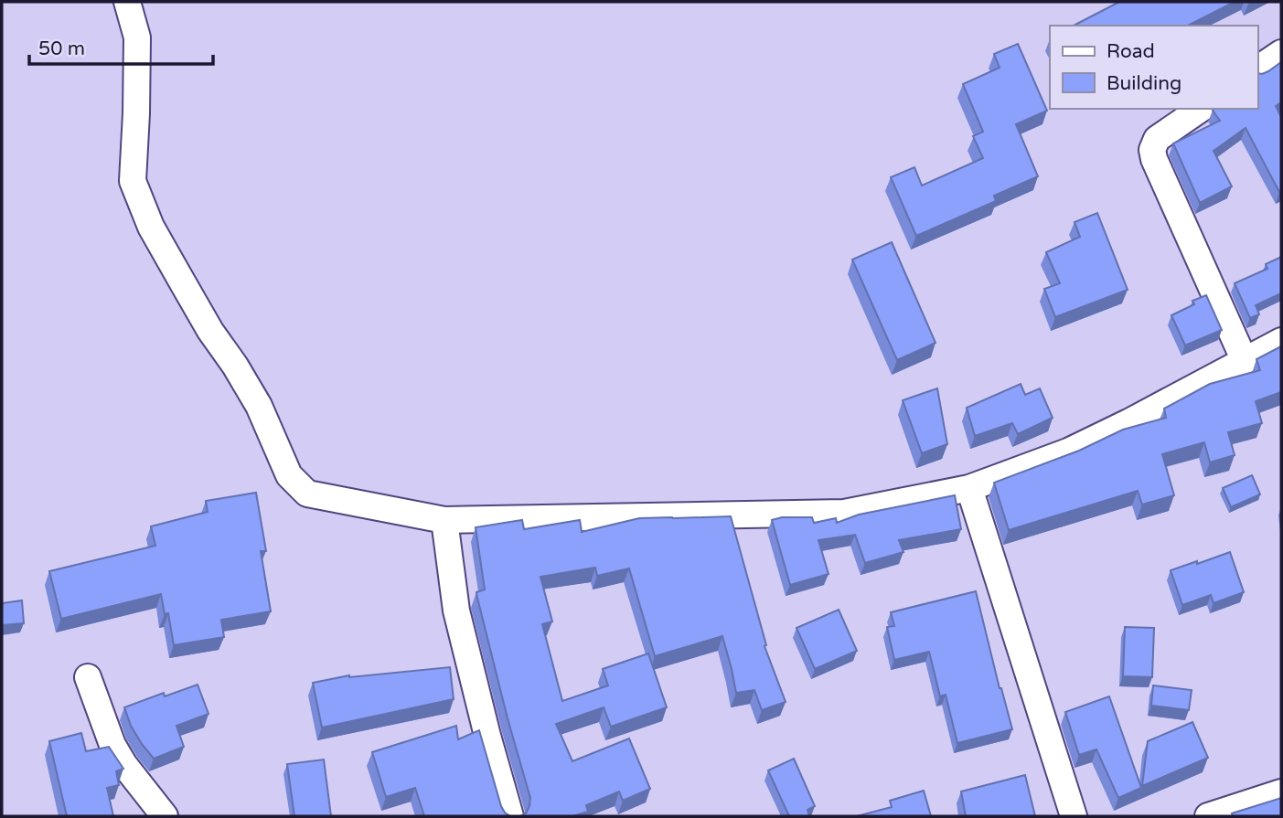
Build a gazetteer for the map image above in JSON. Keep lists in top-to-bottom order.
{
  "legend": ["Road", "Building"],
  "scale_bar": "50 m"
}
